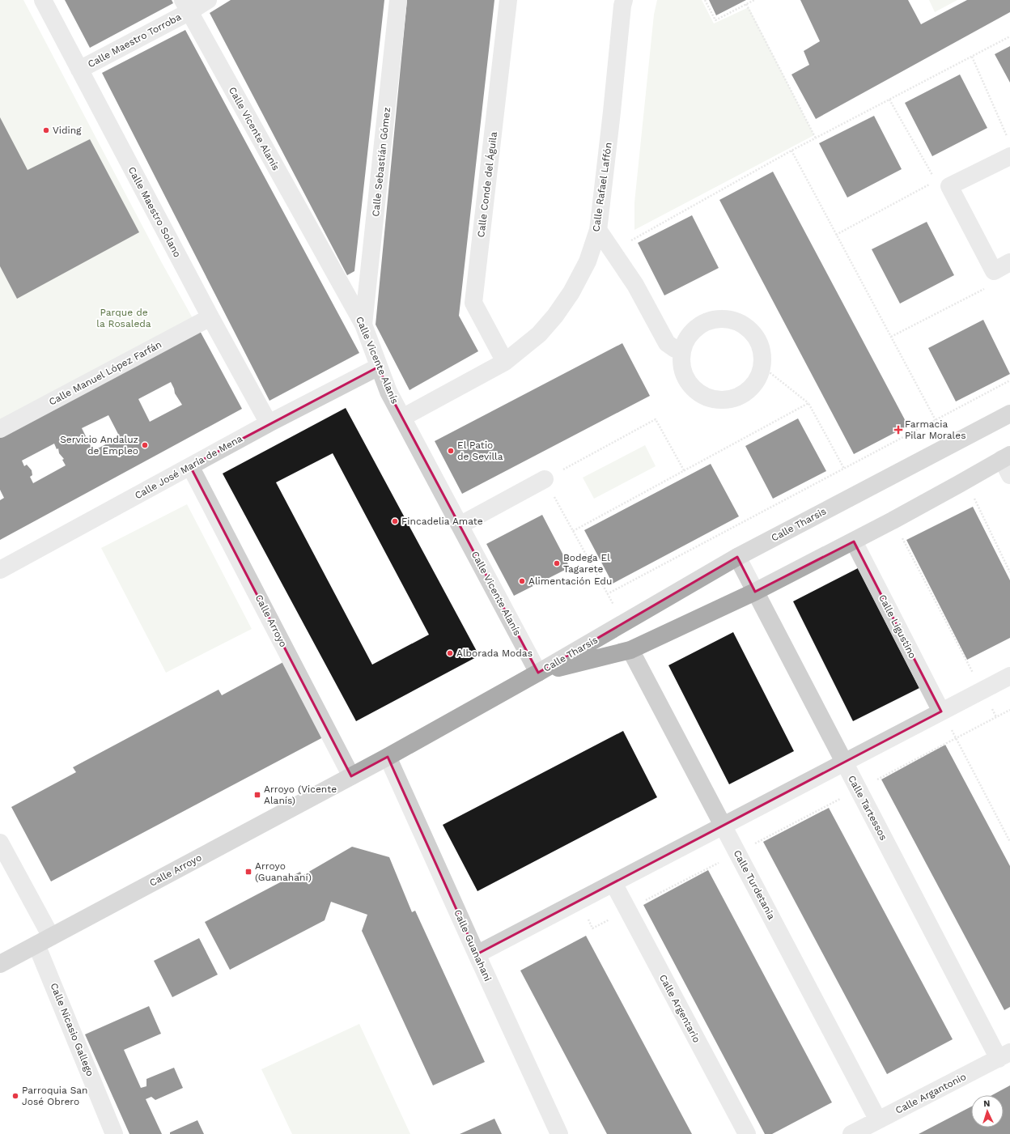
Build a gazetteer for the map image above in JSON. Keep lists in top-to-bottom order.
{
  "streets": {
    "main road": ["Calle Tharsis", "Calle Arroyo"],
    "street": [
      "Calle Maestro Torroba",
      "Calle Vicente Alanís",
      "Calle Sebastián Gómez",
      "Calle Conde del Águila",
      "Calle Rafael Laffón",
      "Calle Maestro Solano",
      "Calle Manuel López Farfán",
      "Calle José María de Mena",
      "Calle Ligustino",
      "Calle Tartessos",
      "Calle Turdetania",
      "Calle Guanahani",
      "Calle Argentario",
      "Calle Nicasio Gallego",
      "Calle Argantonio"
    ]
  },
  "crossings": [
    ["Calle Maestro Torroba", "Calle Vicente Alanís"],
    ["Calle Maestro Torroba", "Calle Maestro Solano"],
    ["Calle Vicente Alanís", "Calle Sebastián Gómez"],
    ["Calle Vicente Alanís", "Calle Rafael Laffón"],
    ["Calle Vicente Alanís", "Calle José María de Mena"],
    ["Calle Vicente Alanís", "Calle Tharsis"],
    ["Calle Vicente Alanís", "Calle Arroyo"],
    ["Calle Conde del Águila", "Calle Rafael Laffón"],
    ["Calle Maestro Solano", "Calle Manuel López Farfán"],
    ["Calle Maestro Solano", "Calle José María de Mena"],
    ["Calle José María de Mena", "Calle Arroyo"],
    ["Calle Tharsis", "Calle Arroyo"],
    ["Calle Tharsis", "Calle Ligustino"],
    ["Calle Tharsis", "Calle Tartessos"],
    ["Calle Tharsis", "Calle Turdetania"],
    ["Calle Arroyo", "Calle Guanahani"],
    ["Calle Arroyo", "Calle Nicasio Gallego"],
    ["Calle Tartessos", "Calle Argantonio"],
    ["Calle Turdetania", "Calle Argantonio"]
  ],
  "parks": ["Parque de la Rosaleda"],
  "places": {
    "other": [
      "Viding",
      "Servicio Andaluz de Empleo",
      "El Patio de Sevilla",
      "Fincadelia Amate",
      "Bodega El Tagarete",
      "Alimentación Edu",
      "Alborada Modas",
      "Parroquia San José Obrero"
    ],
    "health": ["Farmacia Pilar Morales"],
    "transit": ["Arroyo (Vicente Alanís)", "Arroyo (Guanahaní)"]
  },
  "north": "top"
}
